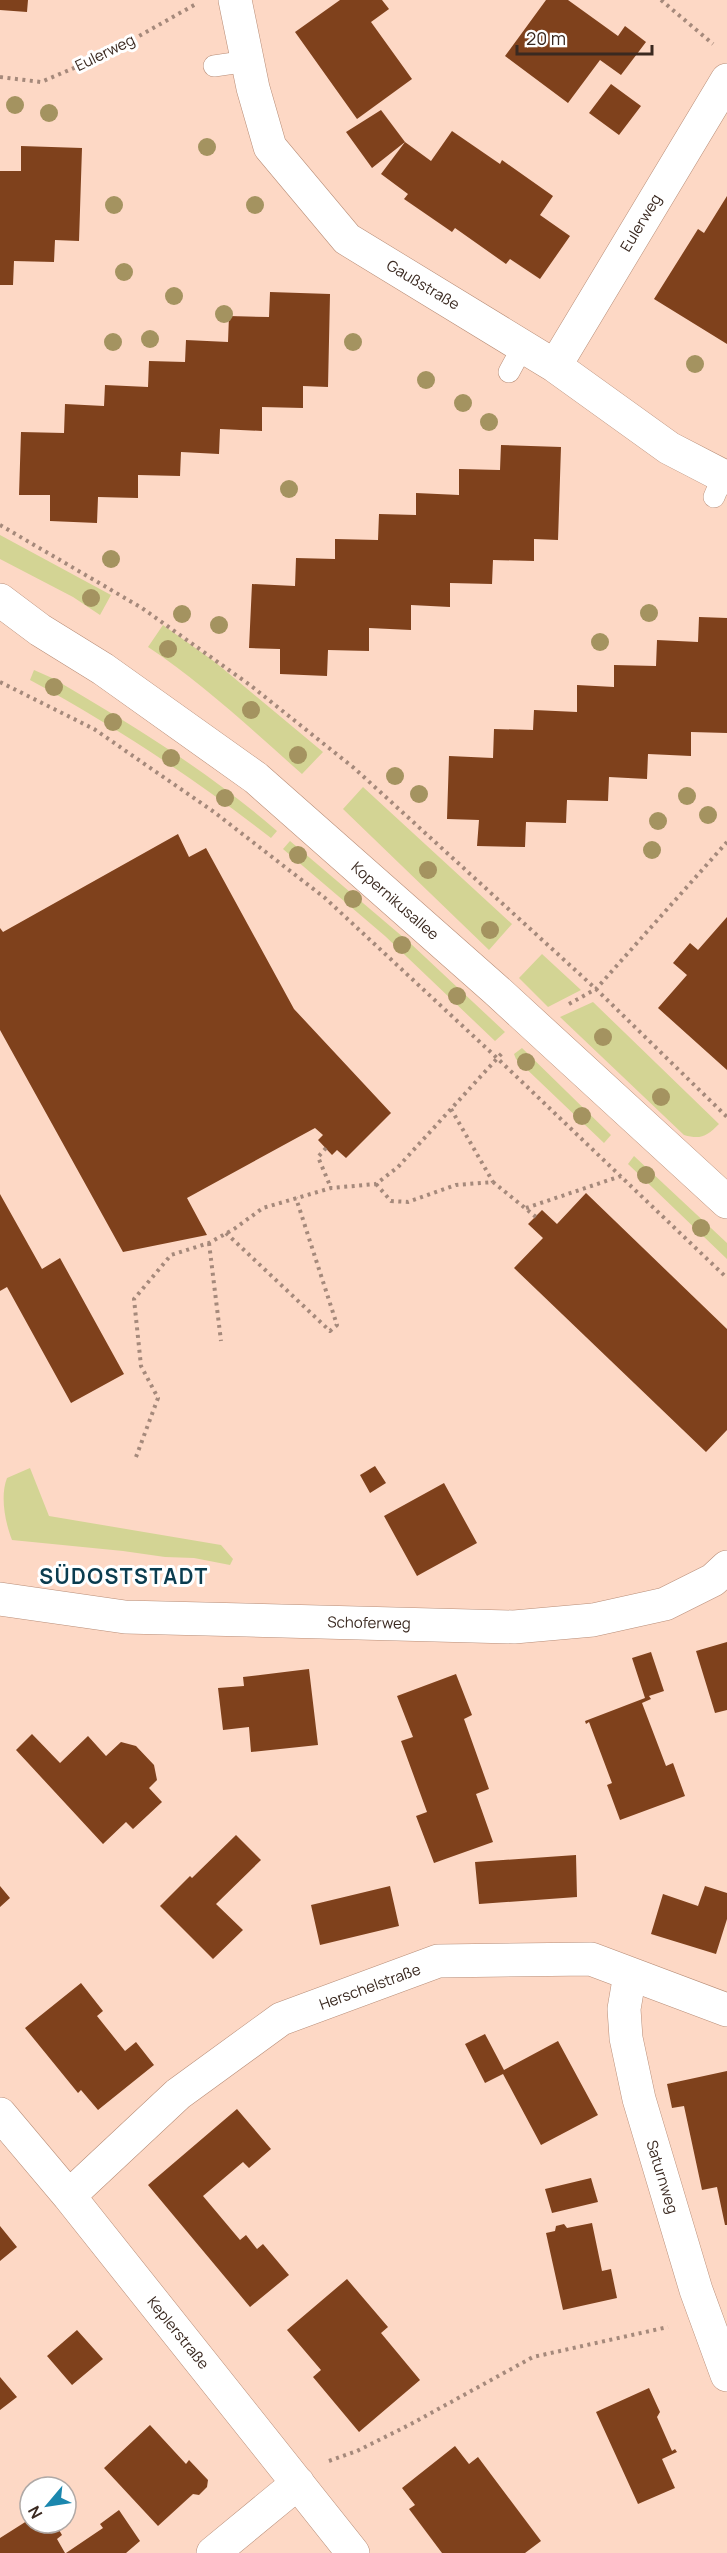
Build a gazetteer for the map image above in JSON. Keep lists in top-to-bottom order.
{
  "streets": {
    "street": [
      "Eulerweg",
      "Gaußstraße",
      "Kopernikusallee",
      "Schoferweg",
      "Herschelstraße",
      "Saturnweg",
      "Keplerstraße"
    ]
  },
  "crossings": [
    ["Eulerweg", "Gaußstraße"],
    ["Herschelstraße", "Saturnweg"],
    ["Herschelstraße", "Keplerstraße"]
  ],
  "districts": ["SÜDOSTSTADT"],
  "scale_bar": "20 m",
  "north": "bottom left"
}
